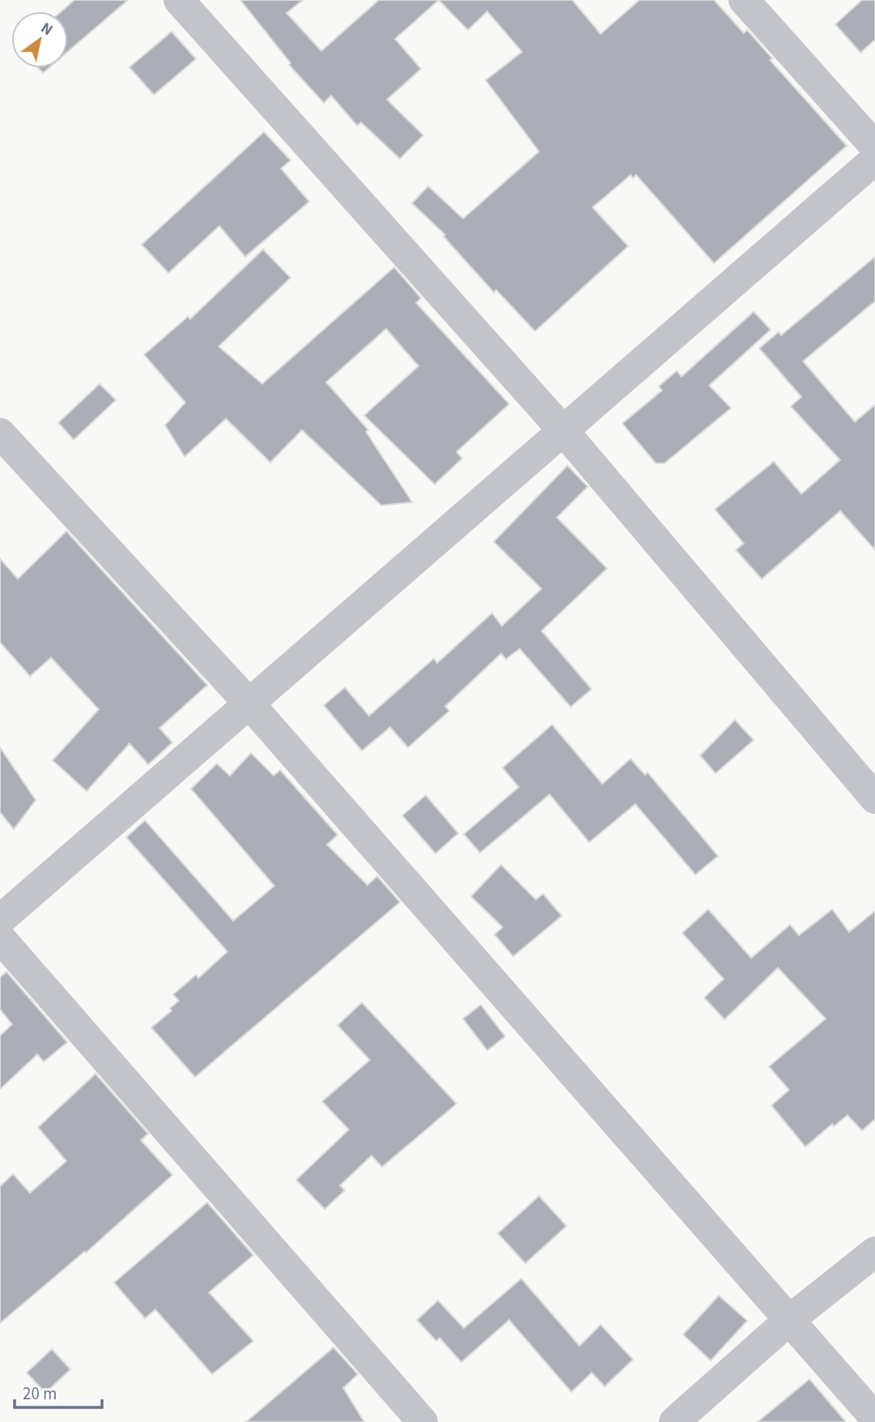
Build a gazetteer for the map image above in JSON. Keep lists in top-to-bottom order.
{
  "scale_bar": "20 m",
  "north": "top right"
}
